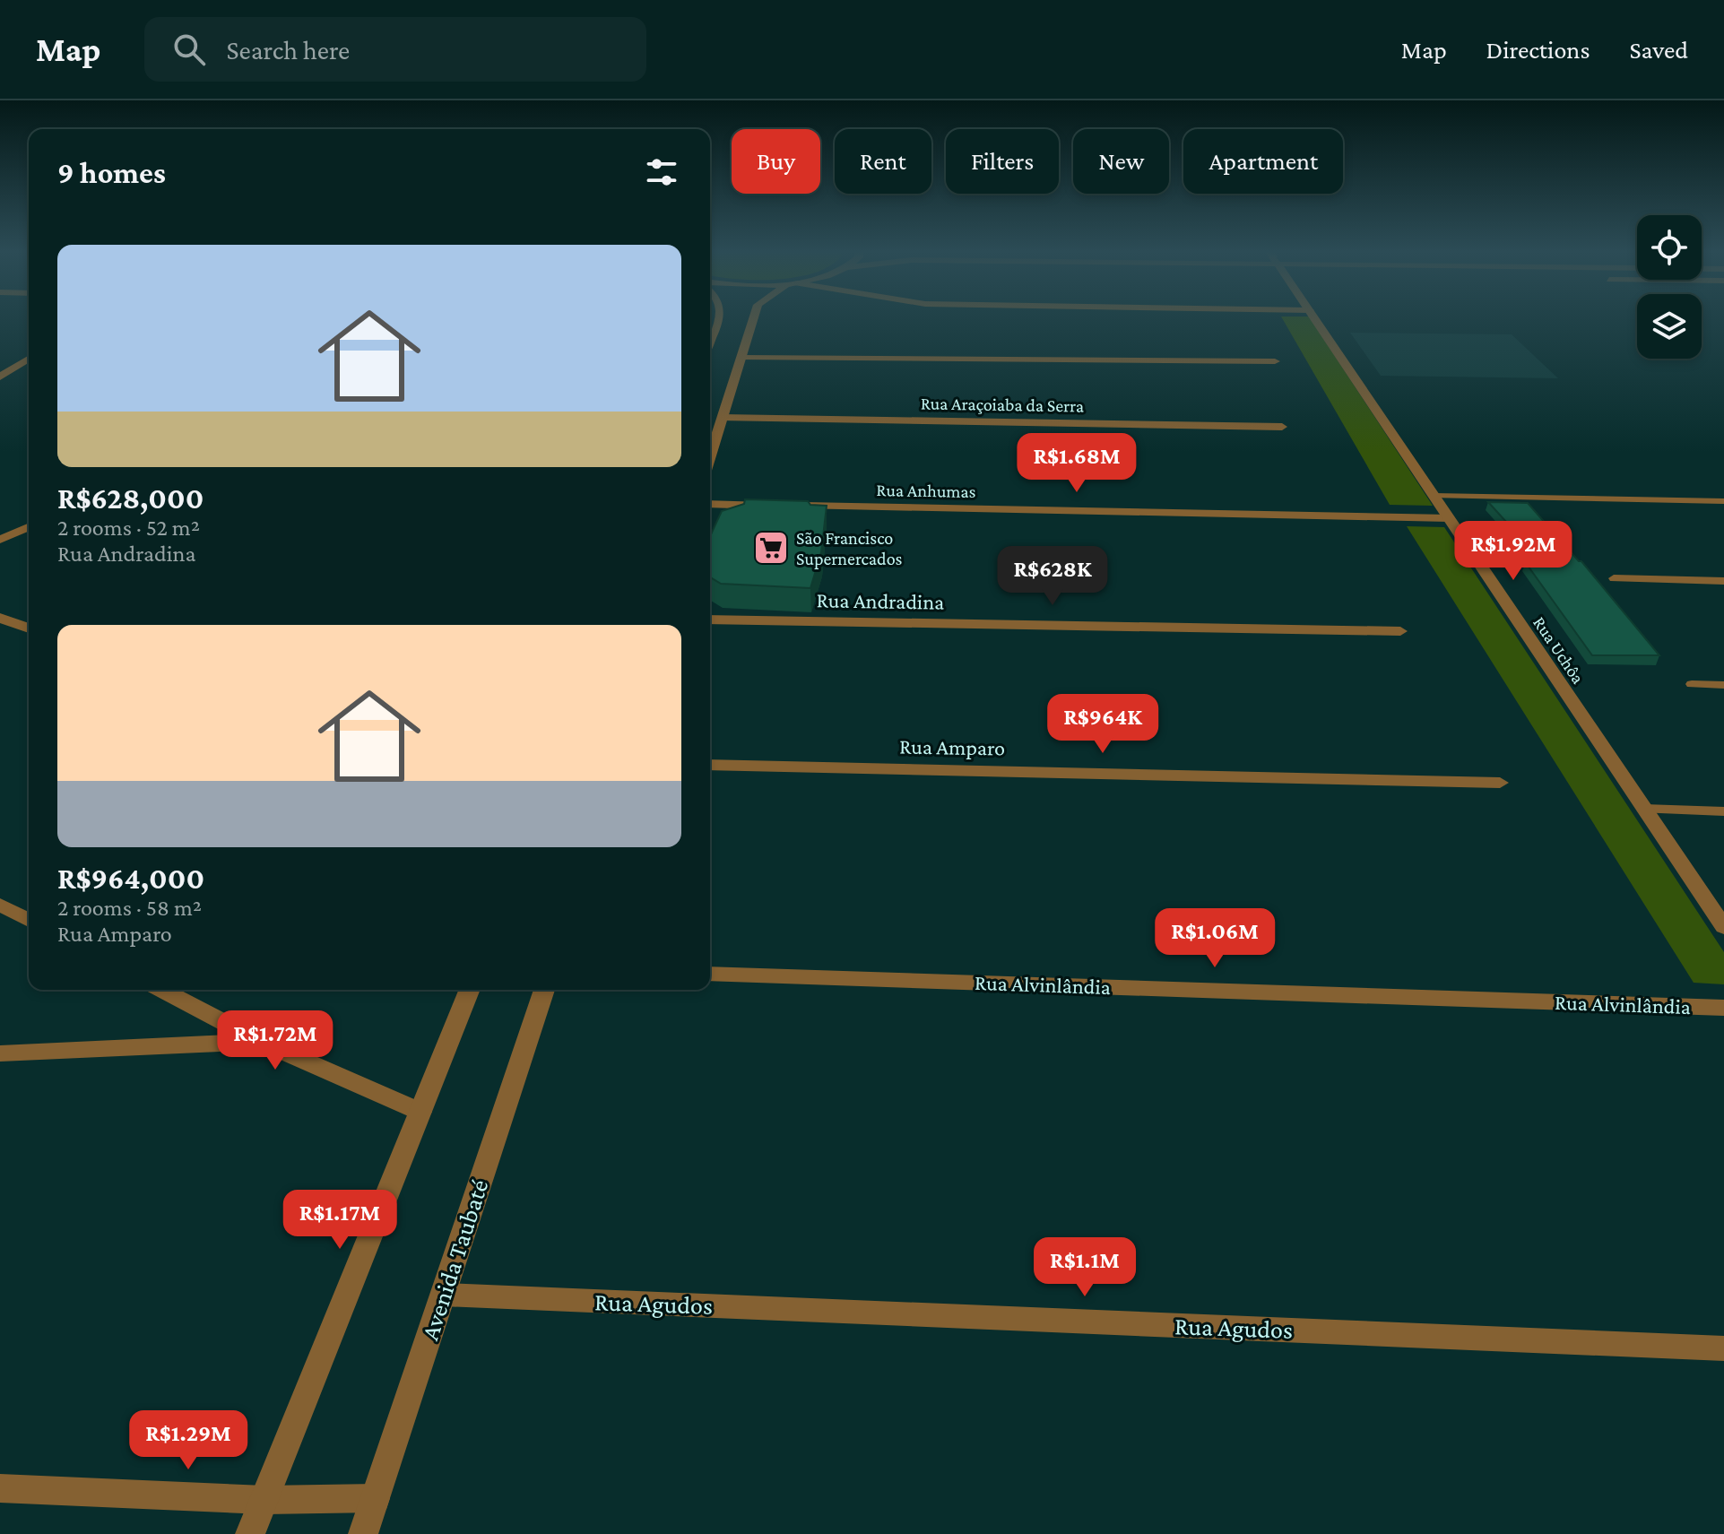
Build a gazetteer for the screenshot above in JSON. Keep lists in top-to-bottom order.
{
  "streets": {
    "street": [
      "Rua Araçoiaba da Serra",
      "Rua Anhumas",
      "Rua Andradina",
      "Rua Uchôa",
      "Rua Amparo",
      "Rua Alvinlândia",
      "Avenida Taubaté",
      "Rua Agudos"
    ]
  },
  "crossings": [
    ["Rua Anhumas", "Rua Uchôa"],
    ["Avenida Taubaté", "Rua Agudos"]
  ],
  "places": {
    "supermarket": ["São Francisco Supernercados"]
  },
  "page": {
    "header": "Map",
    "search": "Search here",
    "nav": ["Map", "Directions", "Saved"],
    "chip": [
      "Buy",
      "Rent",
      "Filters",
      "New",
      "Apartment"
    ],
    "heading": "9 homes",
    "list": [
      {
        "name": "R$628,000",
        "note": "2 rooms · 52 m² · Rua Andradina"
      },
      {
        "name": "R$964,000",
        "note": "2 rooms · 58 m² · Rua Amparo"
      }
    ],
    "price": [
      "R$1.68M",
      "R$1.92M",
      "R$628K",
      "R$964K",
      "R$1.06M",
      "R$1.72M",
      "R$1.17M",
      "R$1.1M",
      "R$1.29M"
    ]
  }
}
